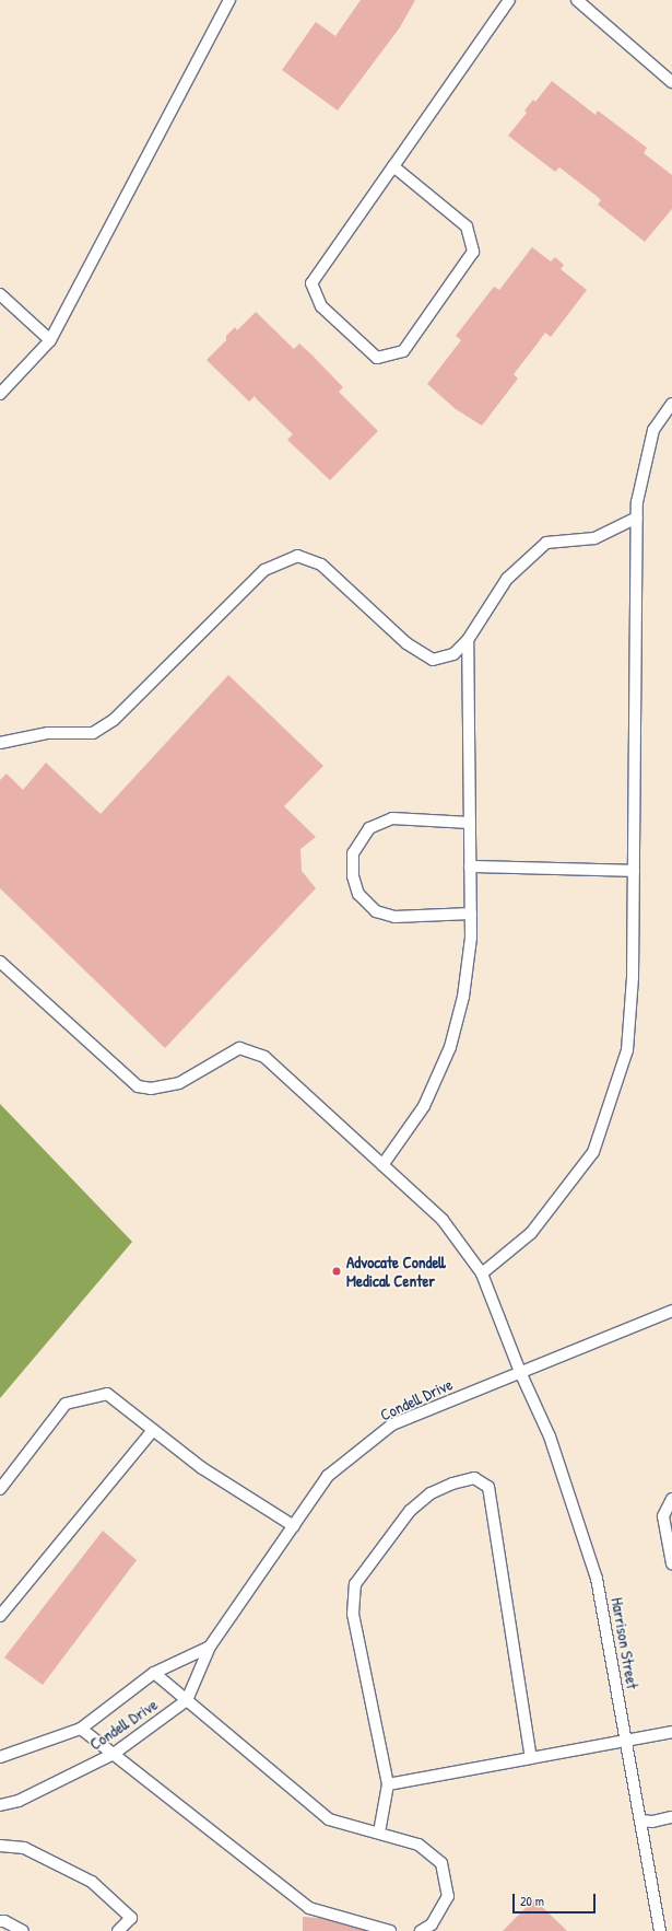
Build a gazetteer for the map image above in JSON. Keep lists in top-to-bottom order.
{
  "streets": {
    "lane": ["Condell Drive", "Harrison Street"]
  },
  "crossings": [
    ["Condell Drive", "Harrison Street"]
  ],
  "places": ["Advocate Condell Medical Center"],
  "scale_bar": "20 m"
}
